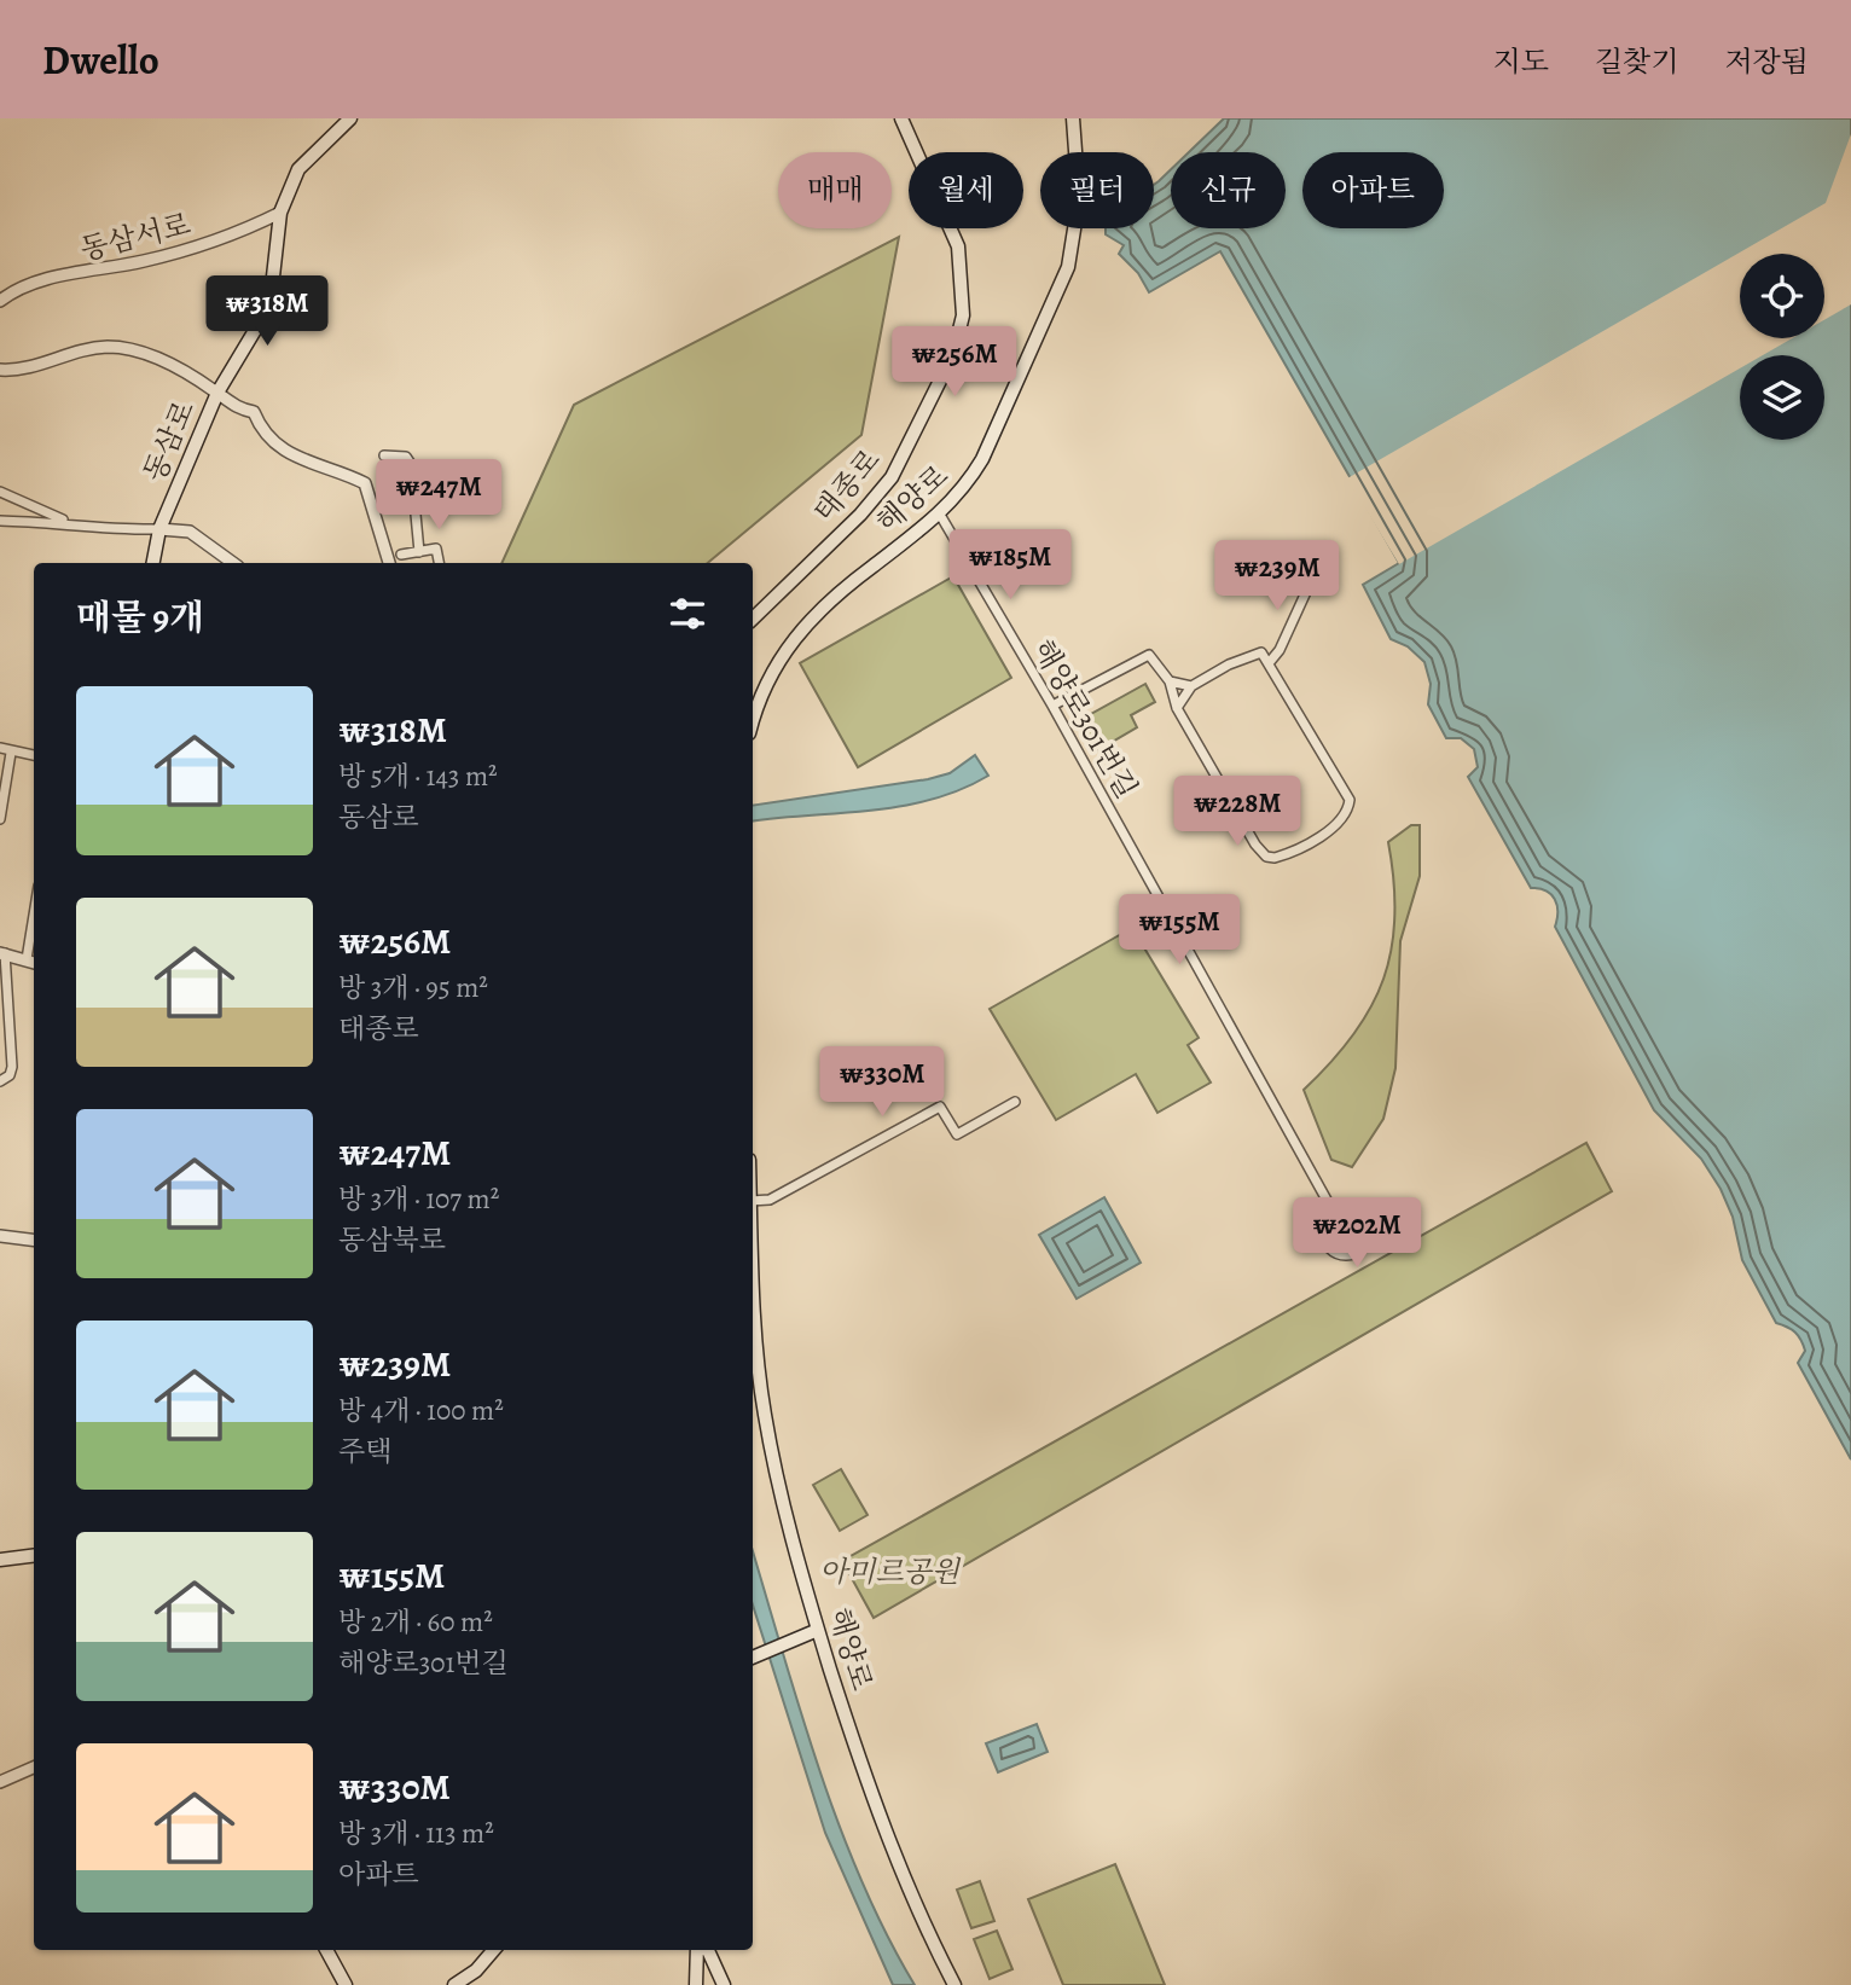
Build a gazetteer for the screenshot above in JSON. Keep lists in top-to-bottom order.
{
  "streets": {
    "main road": ["동삼로", "태종로", "해양로"],
    "street": ["동삼서로", "해양로301번길"]
  },
  "crossings": [
    ["동삼서로", "동삼로"],
    ["해양로", "해양로301번길"]
  ],
  "parks": ["아미르공원"],
  "page": {
    "header": "Dwello",
    "nav": ["지도", "길찾기", "저장됨"],
    "chip": [
      "매매",
      "월세",
      "필터",
      "신규",
      "아파트"
    ],
    "price": [
      "₩318M",
      "₩256M",
      "₩247M",
      "₩185M",
      "₩239M",
      "₩228M",
      "₩155M",
      "₩330M",
      "₩202M"
    ],
    "heading": "매물 9개",
    "list": [
      {
        "name": "₩318M",
        "note": "방 5개 · 143 m² · 동삼로"
      },
      {
        "name": "₩256M",
        "note": "방 3개 · 95 m² · 태종로"
      },
      {
        "name": "₩247M",
        "note": "방 3개 · 107 m² · 동삼북로"
      },
      {
        "name": "₩239M",
        "note": "방 4개 · 100 m² · 주택"
      },
      {
        "name": "₩155M",
        "note": "방 2개 · 60 m² · 해양로301번길"
      },
      {
        "name": "₩330M",
        "note": "방 3개 · 113 m² · 아파트"
      }
    ]
  }
}
